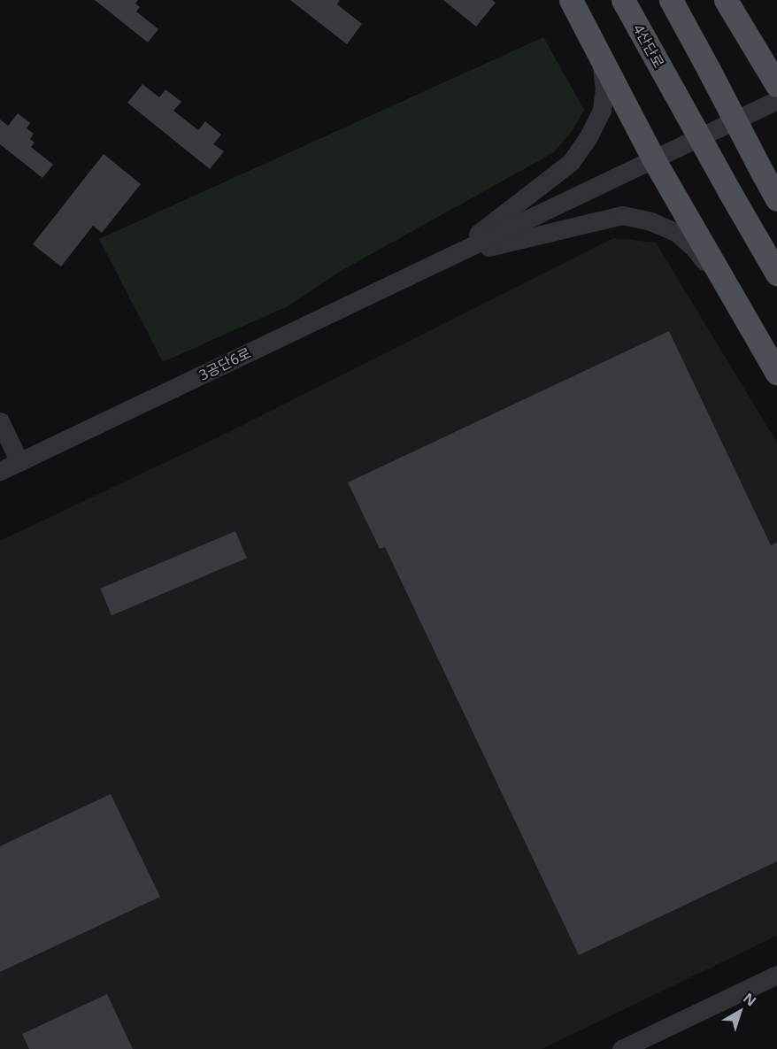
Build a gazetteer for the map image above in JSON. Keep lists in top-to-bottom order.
{
  "streets": {
    "main road": ["4산단로"],
    "street": ["3공단6로"]
  },
  "north": "top right"
}
